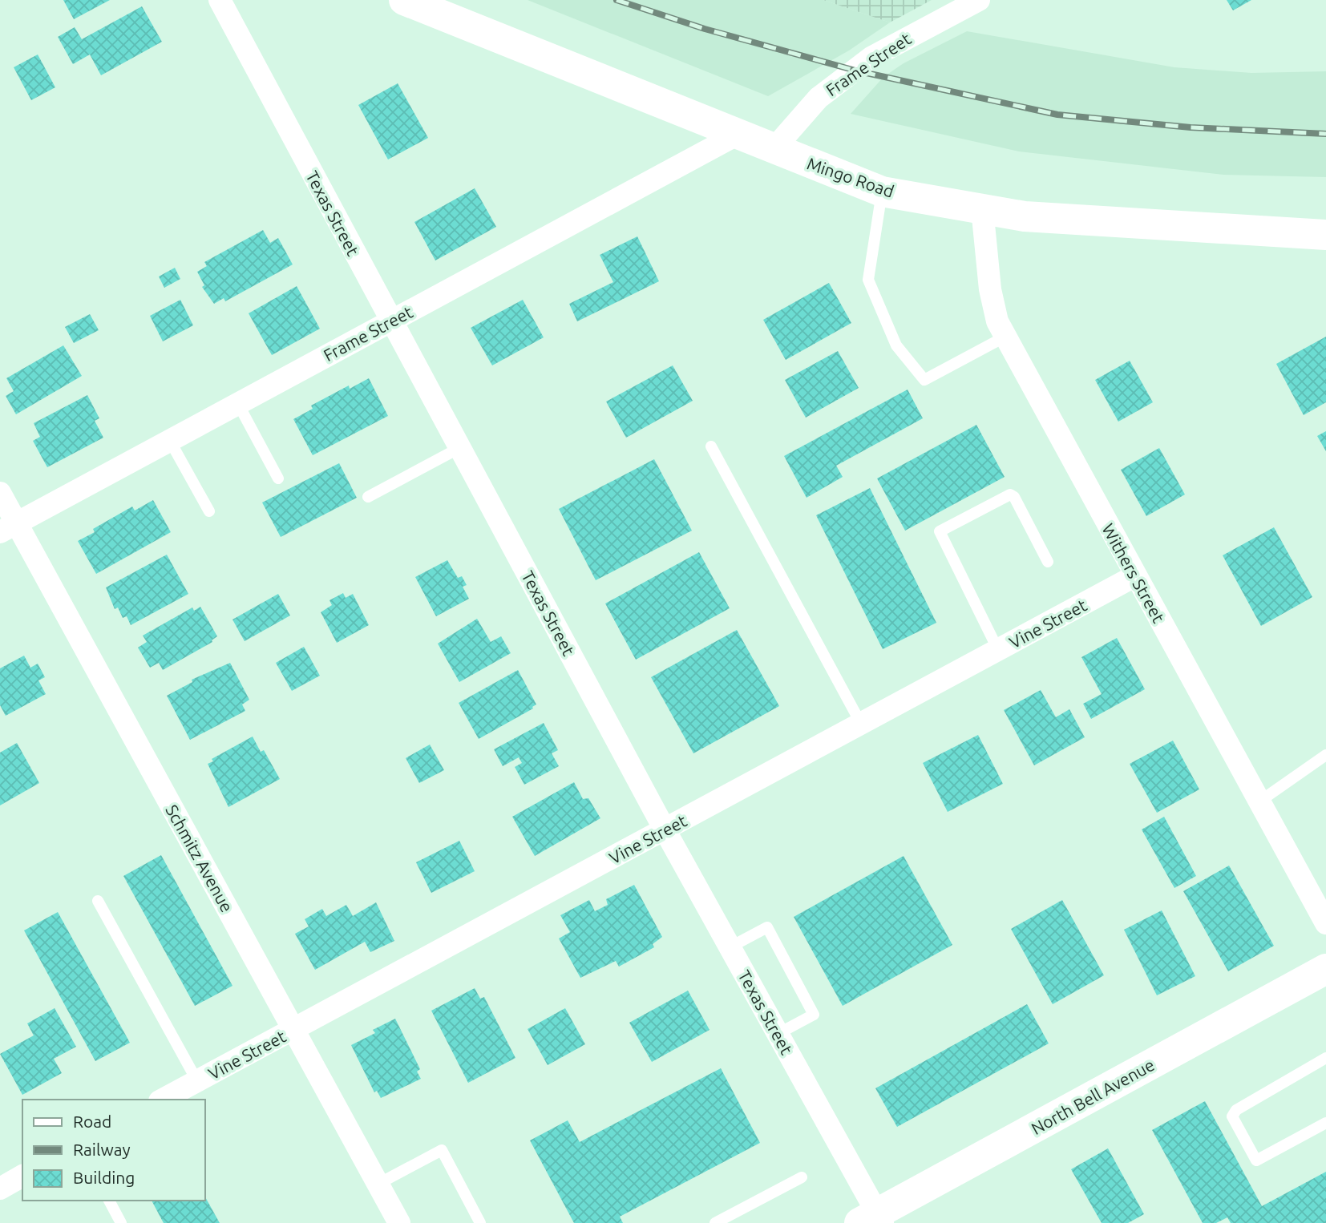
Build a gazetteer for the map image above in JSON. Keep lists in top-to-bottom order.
{
  "streets": {
    "street": [
      "Frame Street",
      "Mingo Road",
      "Texas Street",
      "Withers Street",
      "Vine Street",
      "Schmitz Avenue",
      "North Bell Avenue"
    ]
  },
  "crossings": [
    ["Frame Street", "Mingo Road"],
    ["Frame Street", "Texas Street"],
    ["Frame Street", "Schmitz Avenue"],
    ["Mingo Road", "Withers Street"],
    ["Texas Street", "Vine Street"],
    ["Texas Street", "North Bell Avenue"],
    ["Withers Street", "Vine Street"],
    ["Vine Street", "Schmitz Avenue"]
  ],
  "legend": ["Road", "Railway", "Building"]
}
